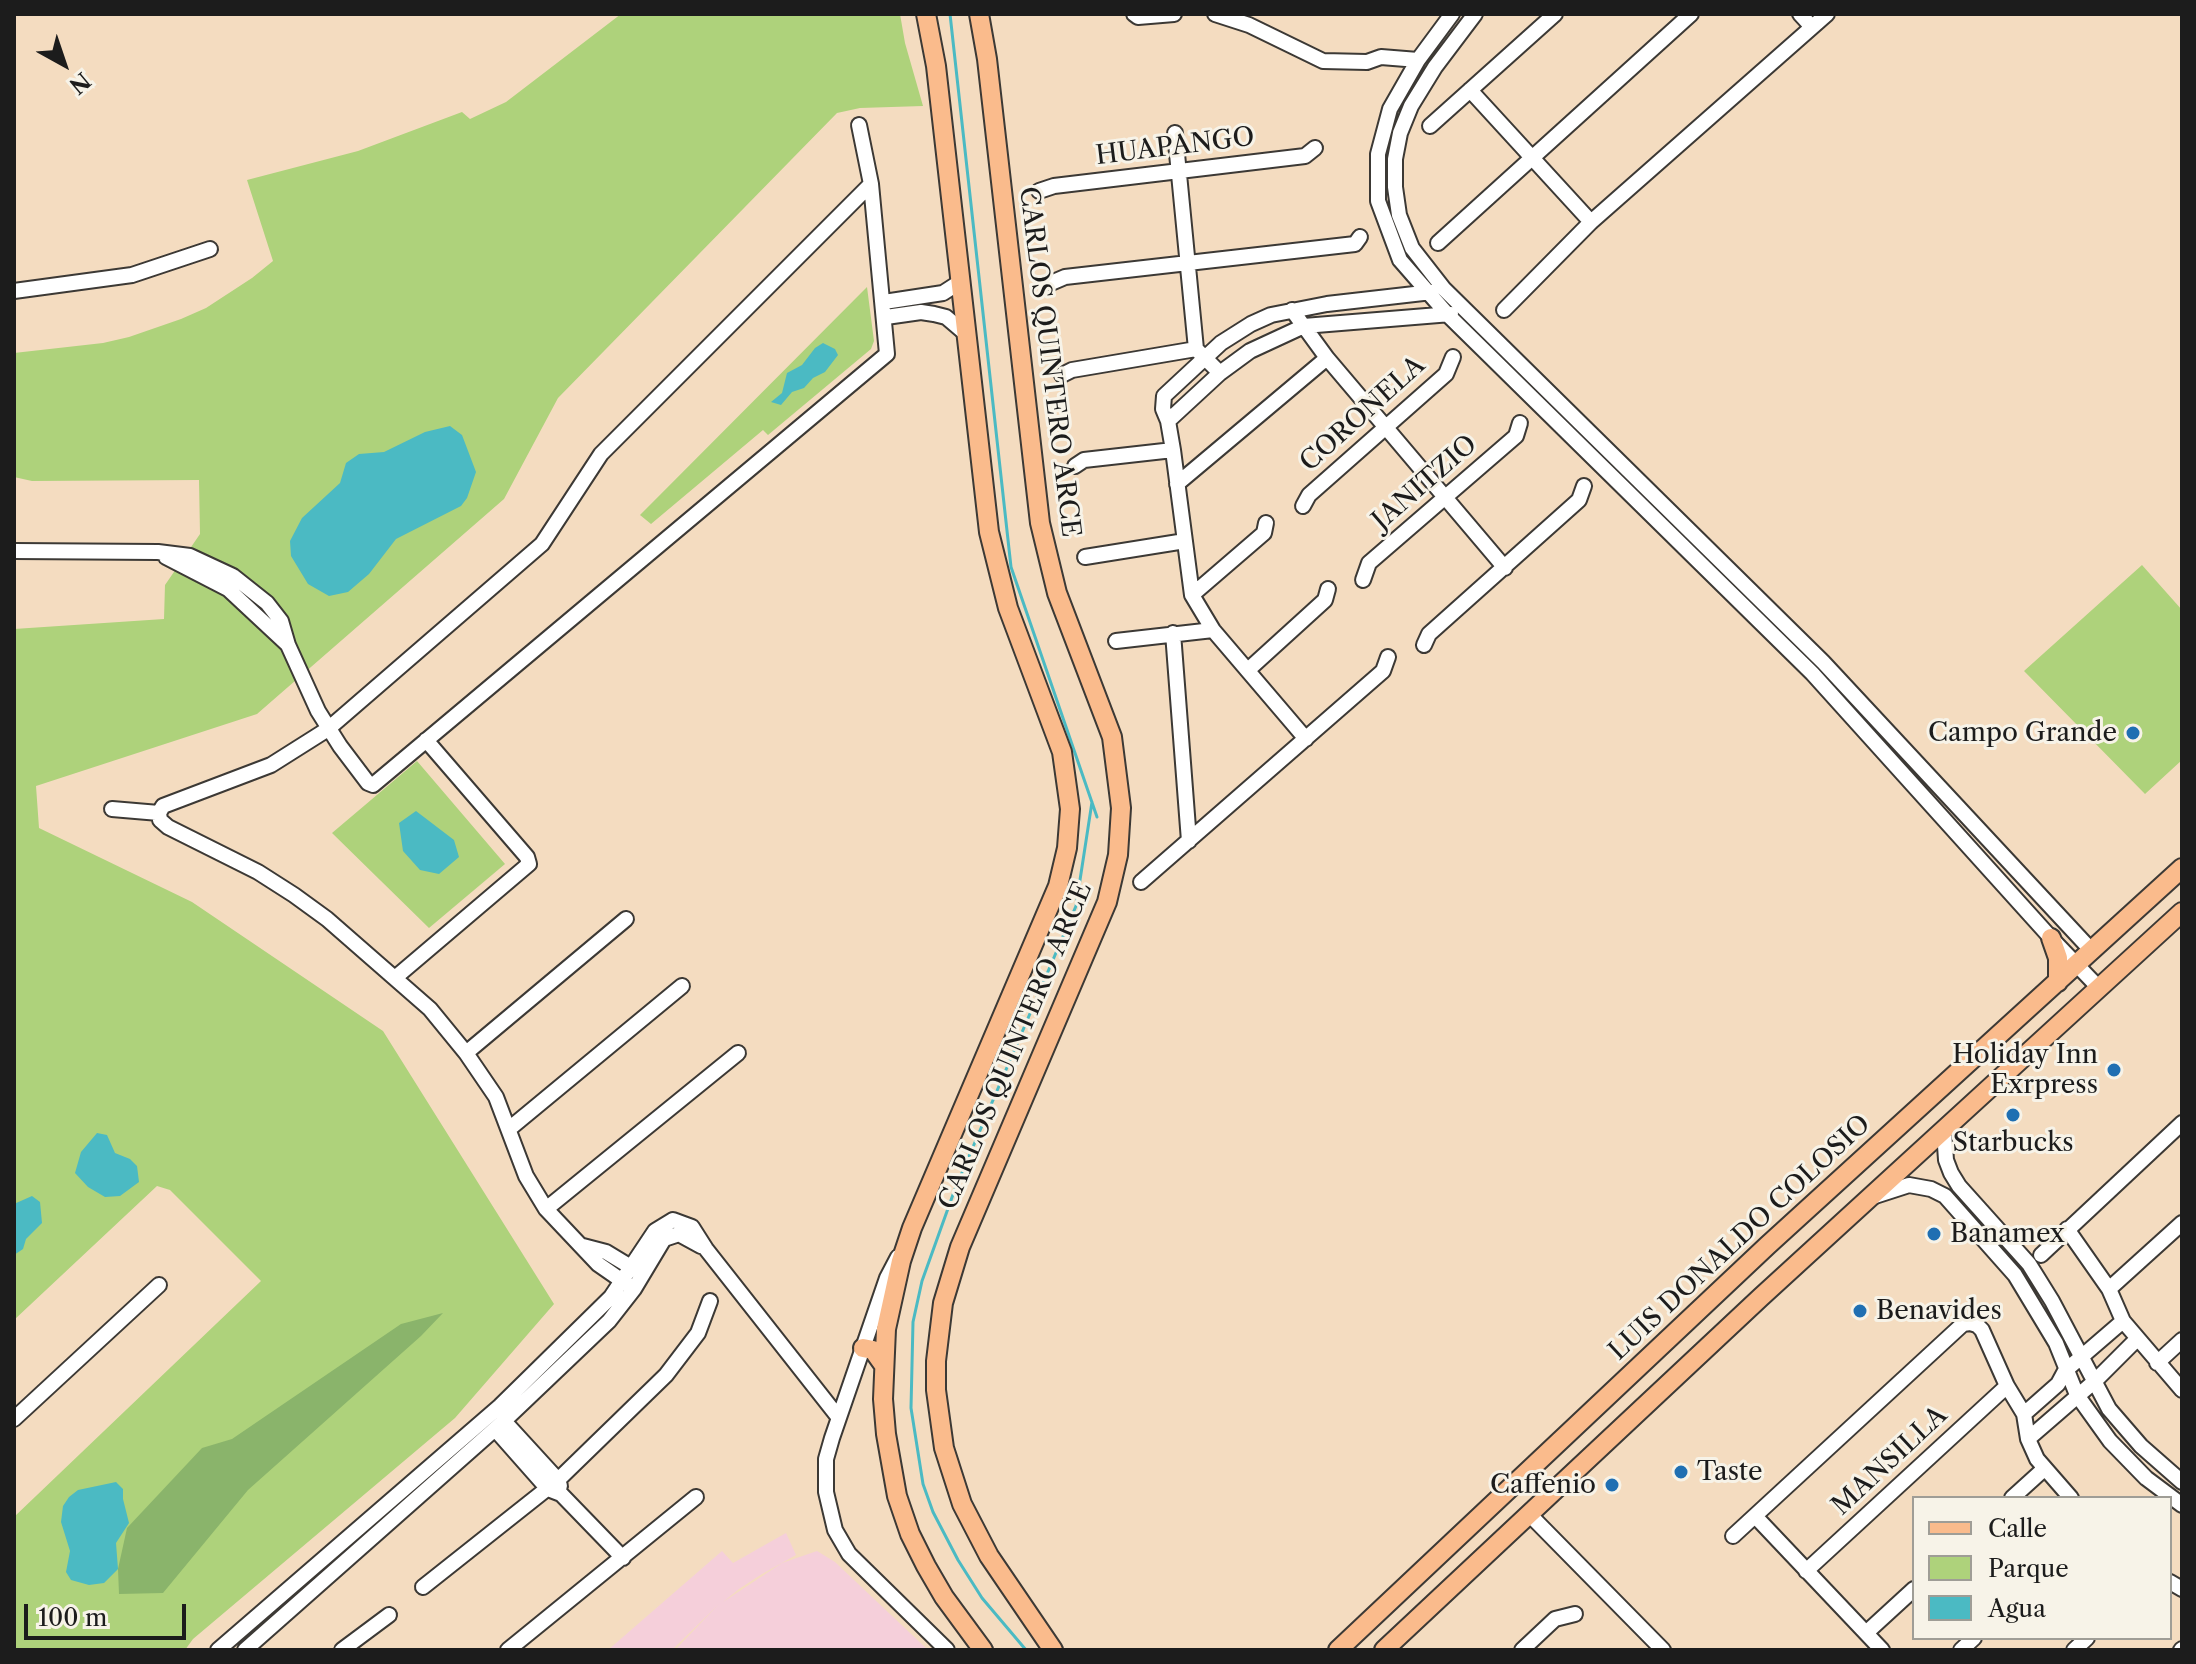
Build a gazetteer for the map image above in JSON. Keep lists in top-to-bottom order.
{
  "streets": {
    "main road": ["CARLOS QUINTERO ARCE", "LUIS DONALDO COLOSIO"],
    "street": [
      "HUAPANGO",
      "CORONELA",
      "JANITZIO",
      "MANSILLA"
    ]
  },
  "places": [
    "Campo Grande",
    "Holiday Inn Exrpress",
    "Starbucks",
    "Banamex",
    "Benavides",
    "Taste",
    "Caffenio"
  ],
  "legend": ["Calle", "Parque", "Agua"],
  "scale_bar": "100 m",
  "north": "bottom right"
}
